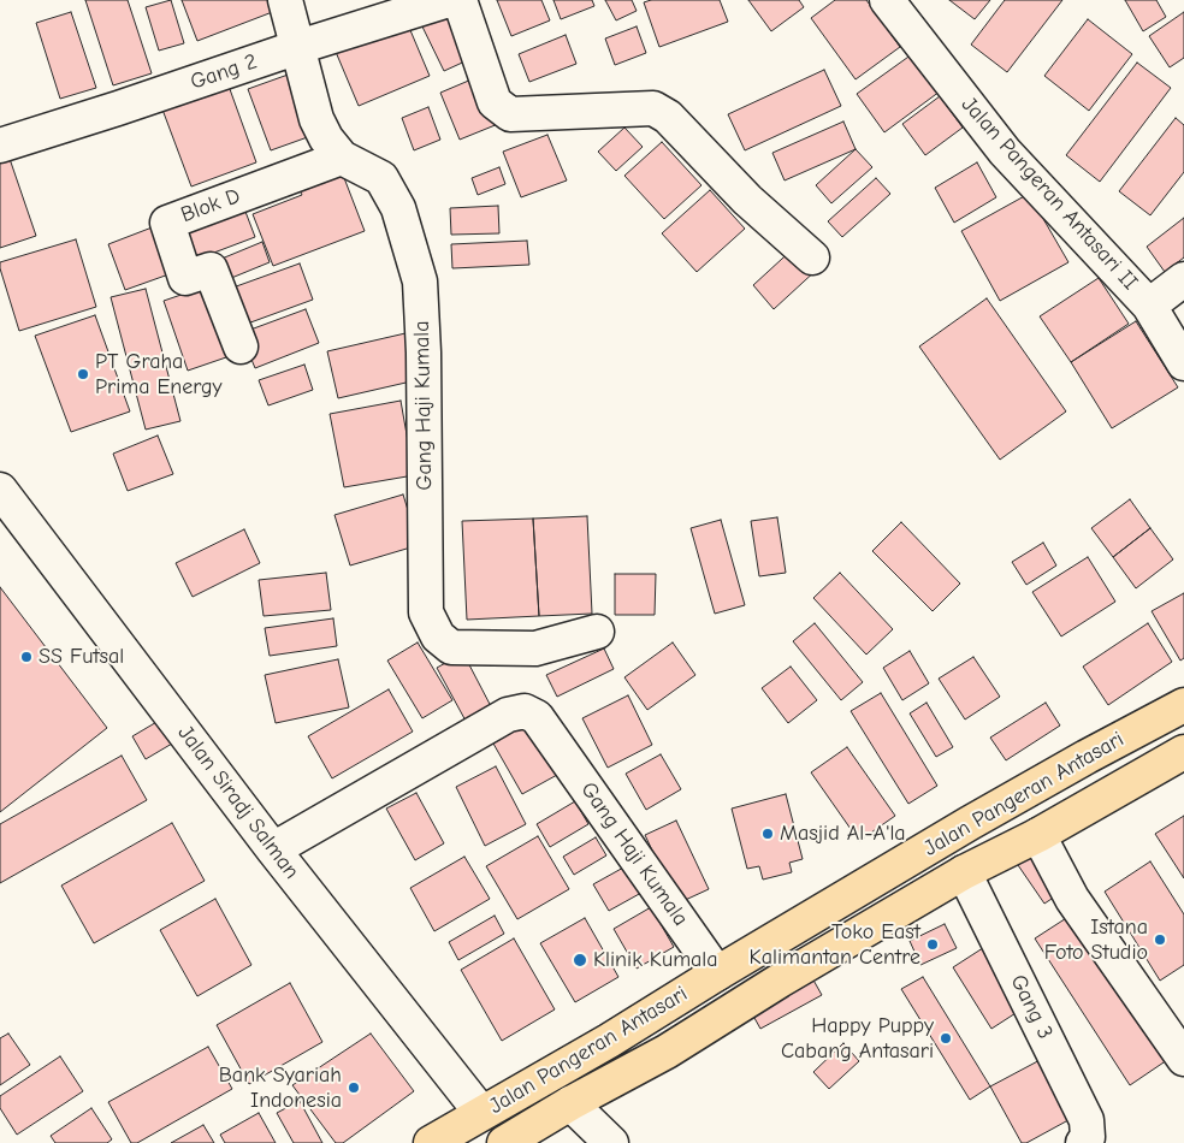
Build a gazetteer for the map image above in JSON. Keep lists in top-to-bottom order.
{
  "streets": {
    "highway": ["Jalan Pangeran Antasari"],
    "street": [
      "Gang 2",
      "Jalan Pangeran Antasari II",
      "Blok D",
      "Gang Haji Kumala",
      "Jalan Siradj Salman",
      "Gang 3"
    ]
  },
  "crossings": [
    ["Gang 2", "Gang Haji Kumala"],
    ["Blok D", "Gang Haji Kumala"],
    ["Gang Haji Kumala", "Jalan Pangeran Antasari"],
    ["Gang Haji Kumala", "Jalan Siradj Salman"],
    ["Jalan Pangeran Antasari", "Jalan Siradj Salman"],
    ["Jalan Pangeran Antasari", "Gang 3"]
  ],
  "places": [
    "PT Graha Prima Energy",
    "SS Futsal",
    "Masjid Al-A'la",
    "Istana Foto Studio",
    "Toko East Kalimantan Centre",
    "Klinik Kumala",
    "Happy Puppy Cabang Antasari",
    "Bank Syariah Indonesia"
  ]
}
